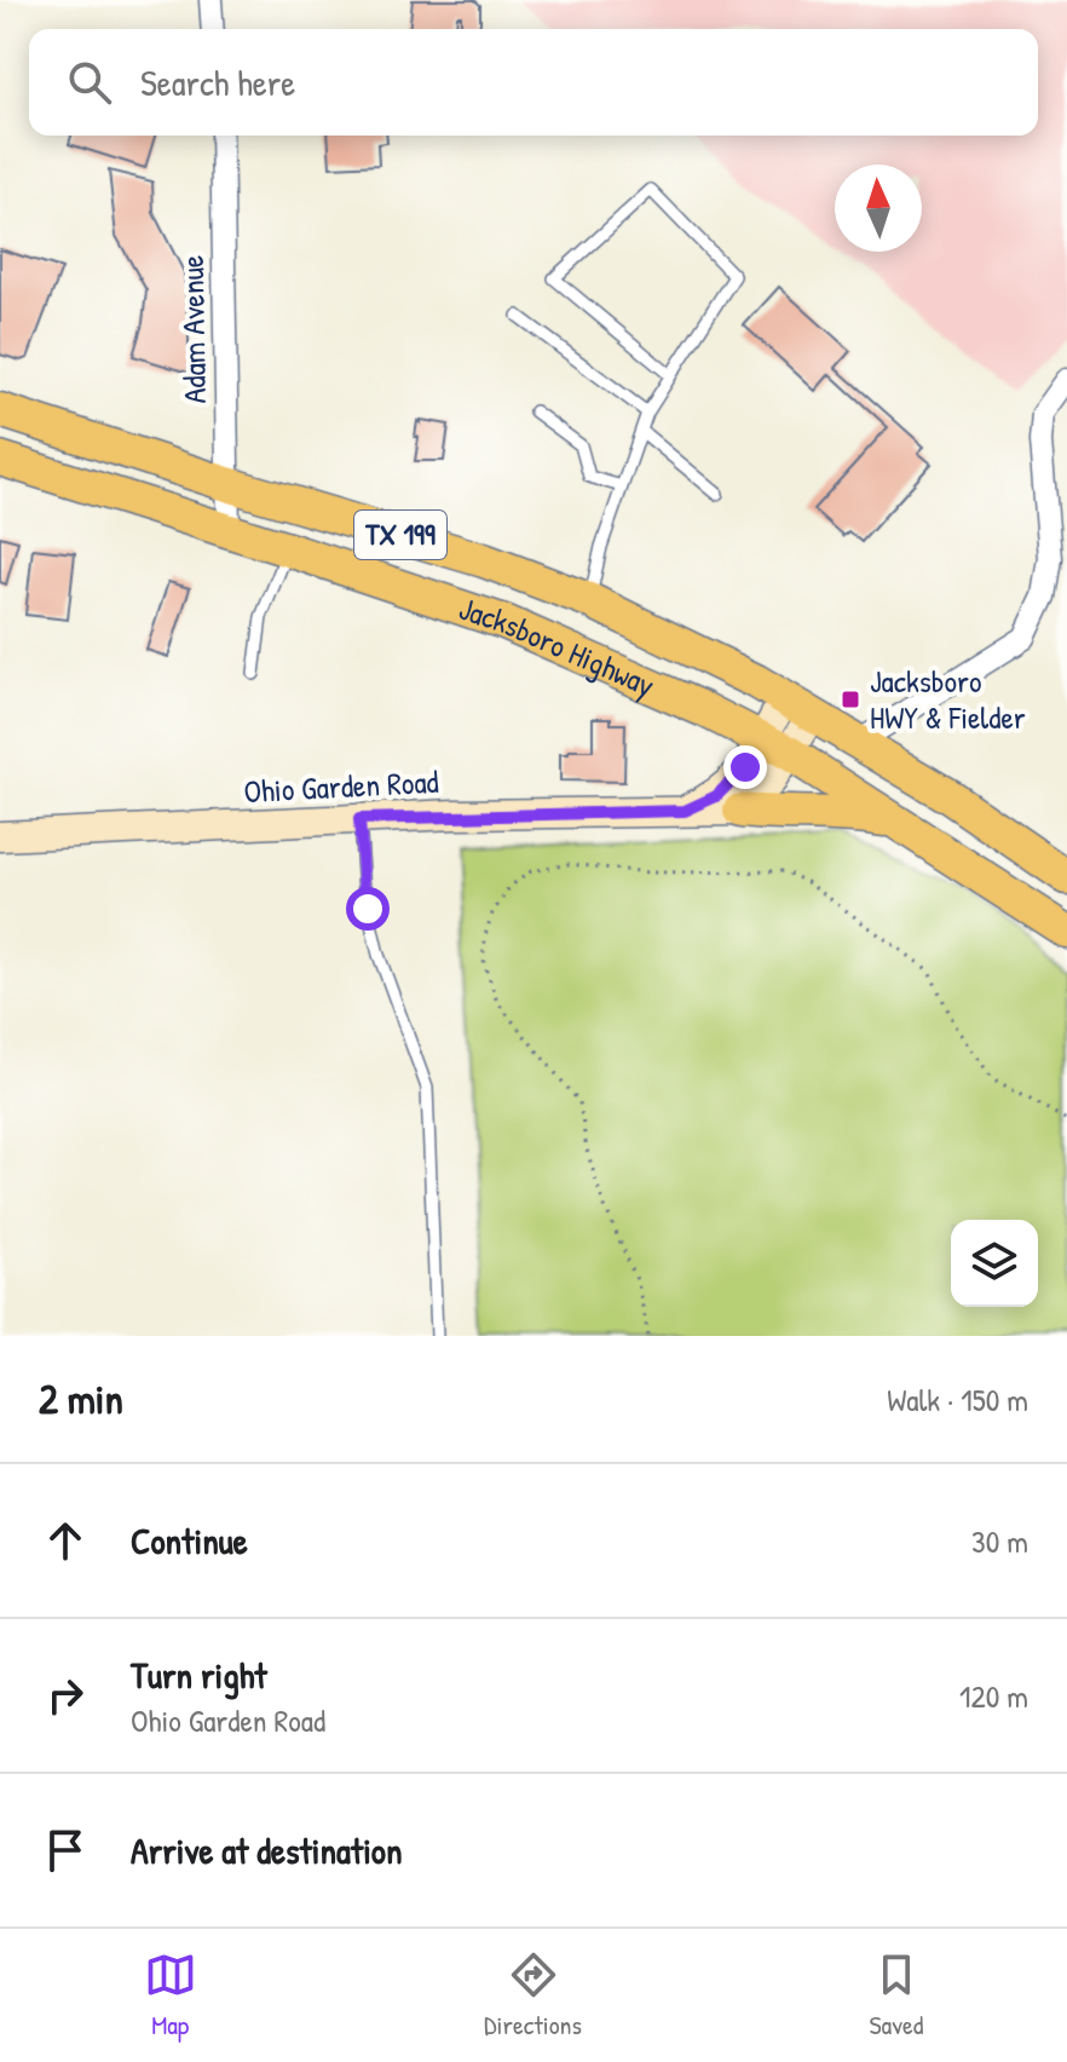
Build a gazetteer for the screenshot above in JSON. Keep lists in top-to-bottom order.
{
  "streets": {
    "main road": ["TX 199", "Jacksboro Highway"],
    "street": ["Adam Avenue", "Ohio Garden Road"]
  },
  "crossings": [
    ["Adam Avenue", "Jacksboro Highway"],
    ["Jacksboro Highway", "Ohio Garden Road"]
  ],
  "places": {
    "transit": ["Jacksboro HWY & Fielder"]
  },
  "north": "top",
  "page": {
    "search": "Search here",
    "heading": ["2 min", "Walk · 150 m"],
    "list": [
      ["Continue", "30 m"],
      ["Turn right", "Ohio Garden Road", "120 m"],
      "Arrive at destination"
    ],
    "nav": ["Map", "Directions", "Saved"]
  }
}
